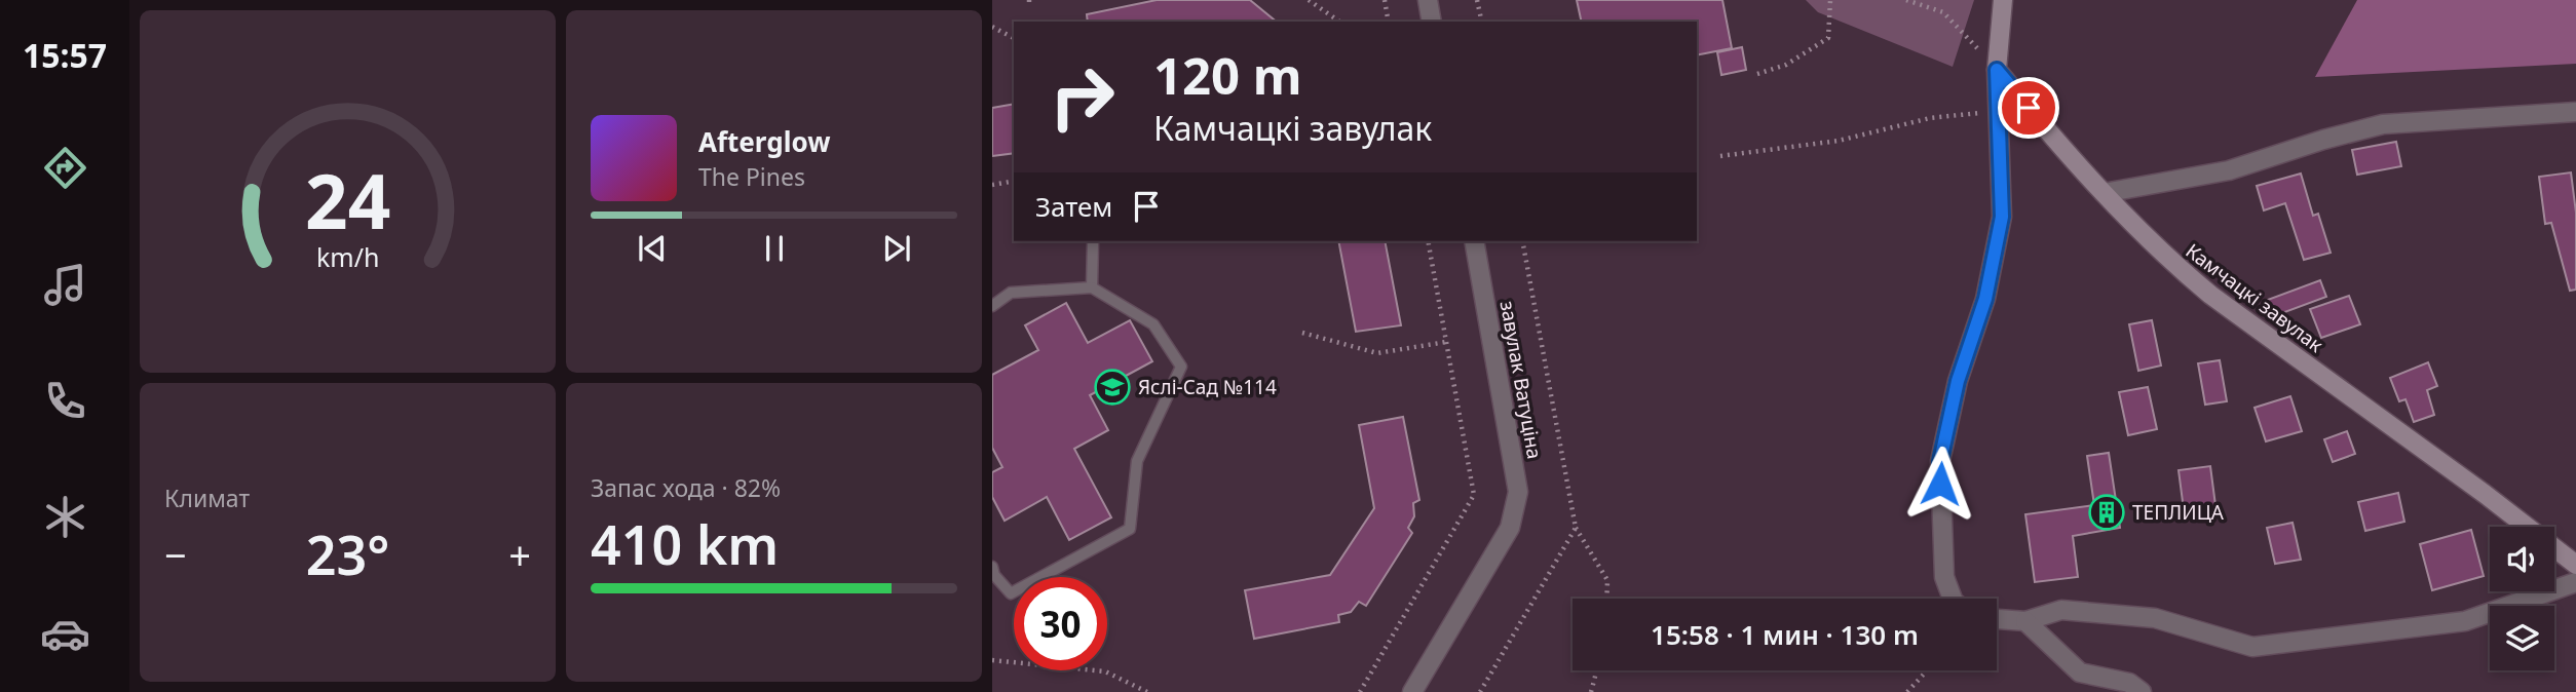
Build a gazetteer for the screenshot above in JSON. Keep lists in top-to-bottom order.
{
  "streets": {
    "main road": ["Камчацкі завулак"],
    "street": ["завулак Ватуціна"]
  },
  "places": {
    "school or university": ["Яслі-Сад №114"],
    "building": ["ТЕПЛИЦА"]
  },
  "page": {
    "tabs": "15:57",
    "turn": ["120 m", "Камчацкі завулак"],
    "song": ["Afterglow", "The Pines"],
    "then": "Затем",
    "tile": [
      "Климат",
      ["Запас хода · 82%", "410 km"]
    ],
    "heat": ["−", "23°", "+"],
    "limit": "30",
    "trip": "15:58 · 1 мин · 130 m",
    "gauge": ["24", "km/h"]
  }
}
